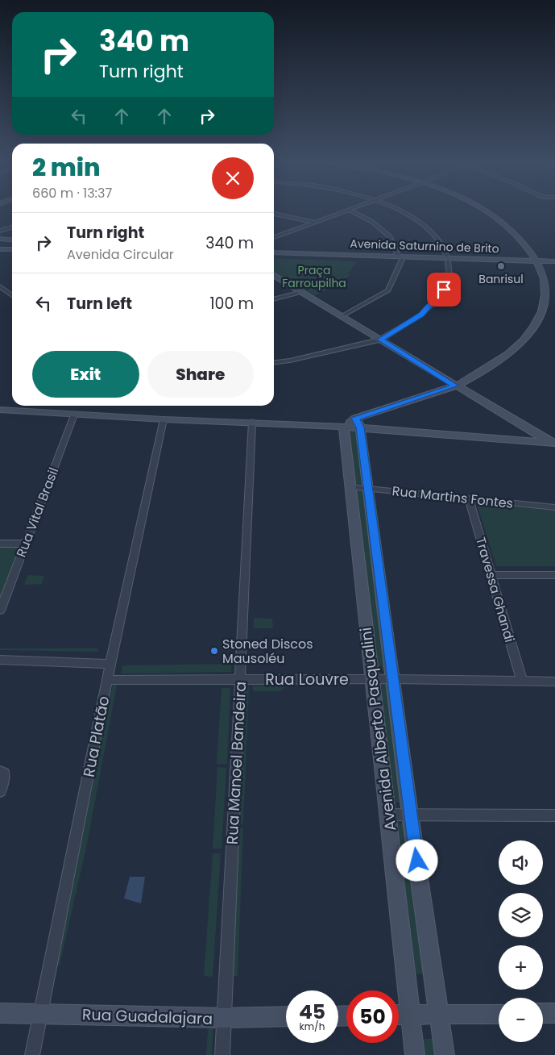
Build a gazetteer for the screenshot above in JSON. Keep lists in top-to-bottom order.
{
  "streets": {
    "main road": ["Avenida Saturnino de Brito", "Avenida Alberto Pasqualini", "Rua Guadalajara"],
    "street": [
      "Rua Martins Fontes",
      "Rua Vital Brasil",
      "Travessa Ghandi",
      "Rua Louvre",
      "Rua Platão",
      "Rua Manoel Bandeira"
    ]
  },
  "crossings": [
    ["Rua Martins Fontes", "Travessa Ghandi"],
    ["Rua Martins Fontes", "Avenida Alberto Pasqualini"],
    ["Travessa Ghandi", "Rua Louvre"],
    ["Rua Louvre", "Avenida Alberto Pasqualini"],
    ["Rua Louvre", "Rua Platão"],
    ["Rua Louvre", "Rua Manoel Bandeira"],
    ["Rua Platão", "Rua Guadalajara"],
    ["Rua Manoel Bandeira", "Rua Guadalajara"]
  ],
  "parks": ["Praça Farroupilha"],
  "places": ["Banrisul", "Stoned Discos Mausoléu"],
  "page": {
    "turn": ["340 m", "Turn right"],
    "heading": ["2 min", "660 m · 13:37"],
    "list": [
      {
        "name": "Turn right",
        "note": "Avenida Circular",
        "value": "340 m"
      },
      {
        "name": "Turn left",
        "value": "100 m"
      }
    ],
    "buttons": ["Exit", "Share"],
    "map_buttons": ["+", "−"],
    "speed": "45 km/h",
    "limit": "50"
  }
}
